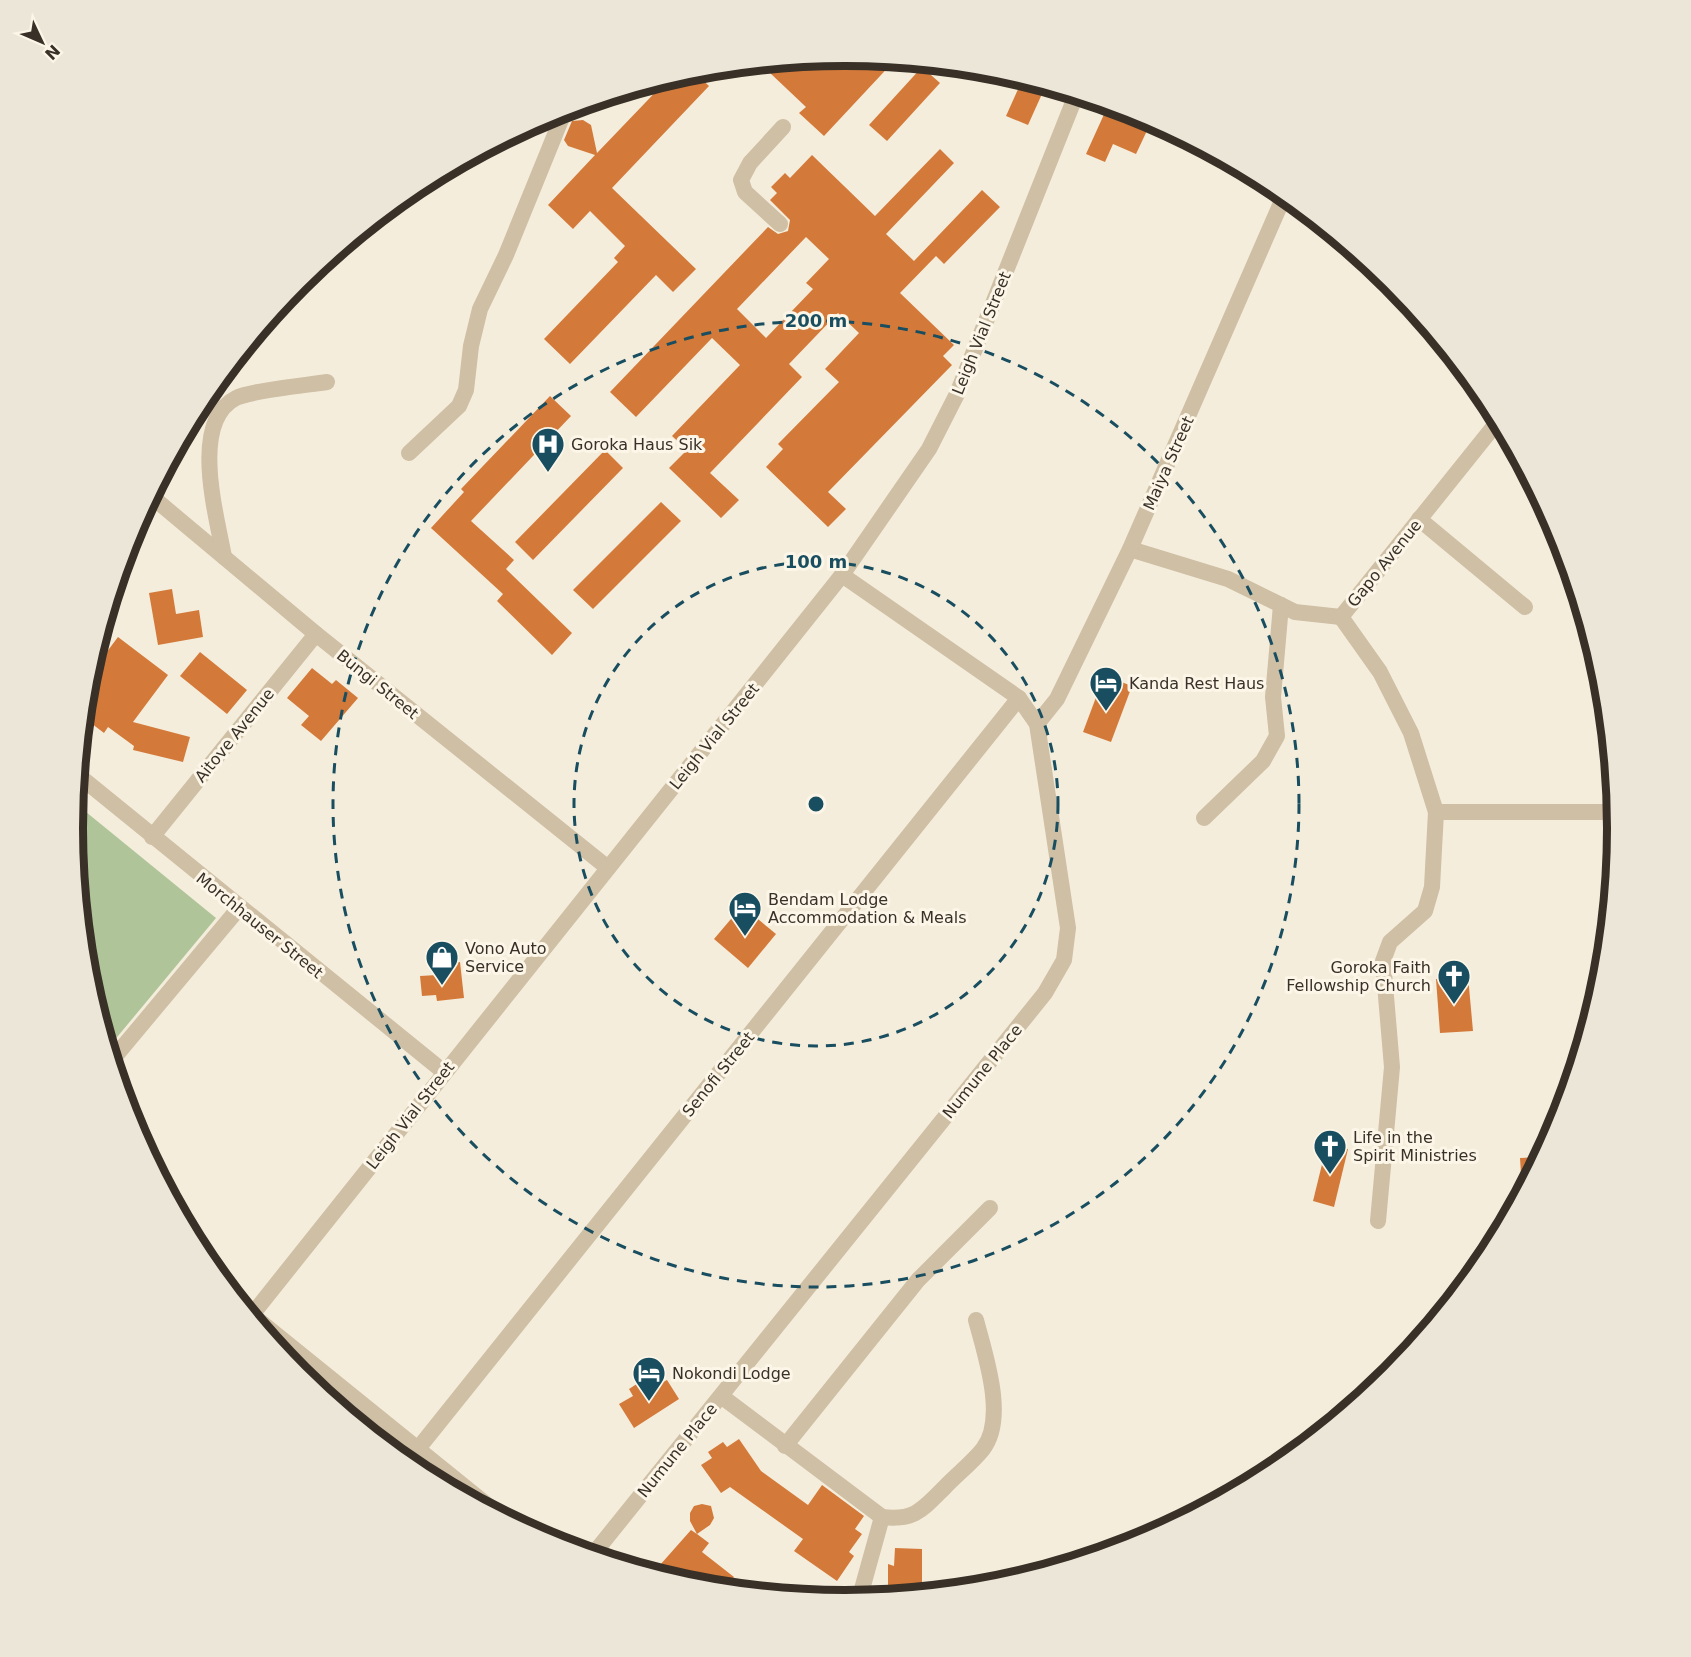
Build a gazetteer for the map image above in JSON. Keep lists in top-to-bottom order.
{
  "streets": {
    "street": [
      "Leigh Vial Street",
      "Maiya Street",
      "Gapo Avenue",
      "Bungi Street",
      "Aitove Avenue",
      "Morchhauser Street",
      "Numune Place",
      "Senofi Street"
    ]
  },
  "crossings": [
    ["Leigh Vial Street", "Bungi Street"],
    ["Leigh Vial Street", "Morchhauser Street"],
    ["Leigh Vial Street", "Numune Place"],
    ["Maiya Street", "Gapo Avenue"],
    ["Maiya Street", "Numune Place"],
    ["Bungi Street", "Aitove Avenue"],
    ["Aitove Avenue", "Morchhauser Street"],
    ["Numune Place", "Senofi Street"]
  ],
  "places": {
    "hospital": ["Goroka Haus Sik"],
    "hotel": ["Kanda Rest Haus", "Bendam Lodge Accommodation & Meals", "Nokondi Lodge"],
    "shop": ["Vono Auto Service"],
    "church": ["Goroka Faith Fellowship Church", "Life in the Spirit Ministries"]
  },
  "north": "bottom right",
  "rings": ["200 m", "100 m"]
}
